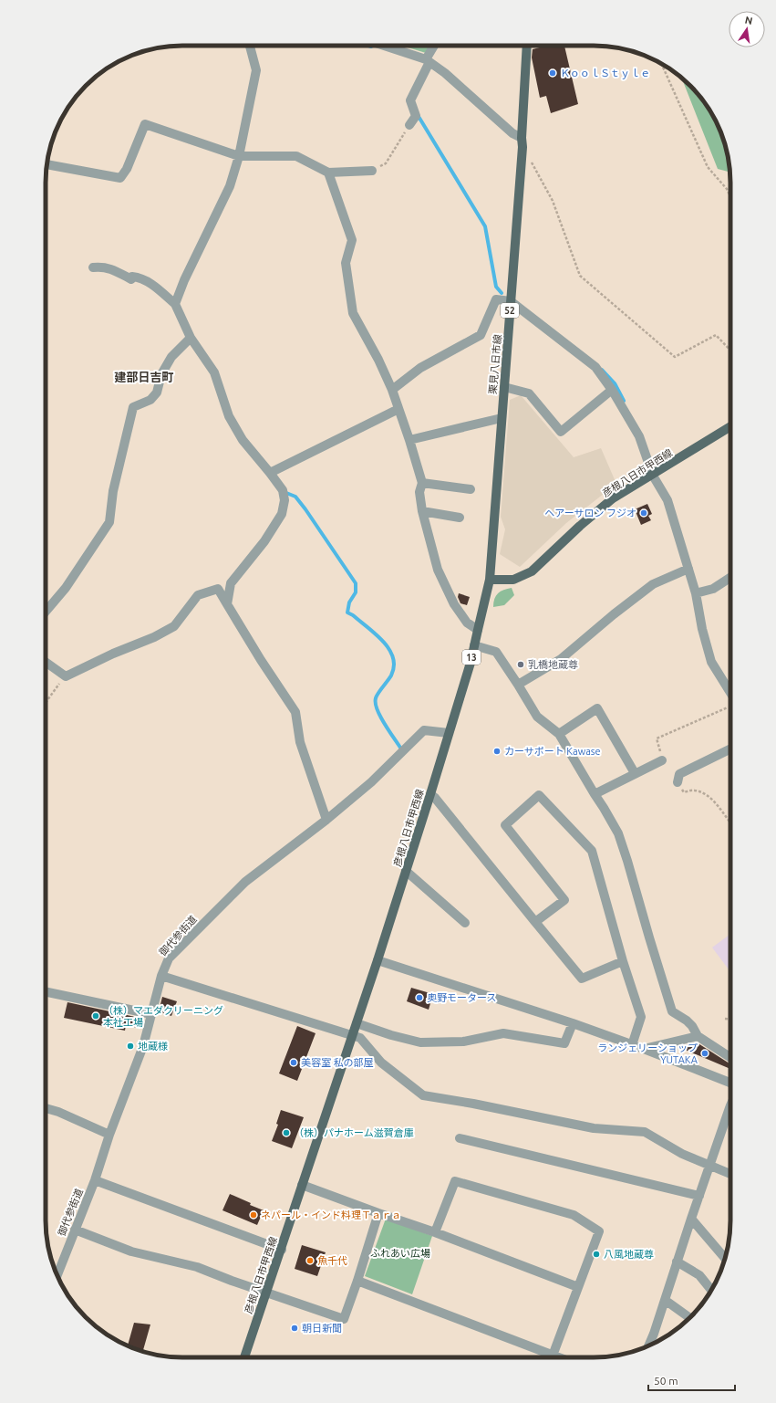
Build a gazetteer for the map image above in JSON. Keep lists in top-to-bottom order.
{
  "streets": {
    "main road": [
      "52",
      "栗見八日市線",
      "彦根八日市甲西線",
      "13"
    ],
    "street": ["御代参街道"]
  },
  "crossings": [
    ["栗見八日市線", "彦根八日市甲西線"],
    ["彦根八日市甲西線", "御代参街道"]
  ],
  "districts": ["建部日吉町"],
  "parks": ["ふれあい広場"],
  "places": [
    "ＫｏｏｌＳｔｙｌｅ",
    "ヘアーサロン フジオ",
    "乳橋地蔵尊",
    "カーサポート Kawase",
    "奥野モータース",
    "（株）マエダクリーニング 本社工場",
    "地蔵様",
    "ランジェリーショップ YUTAKA",
    "美容室 私の部屋",
    "（株）パナホーム滋賀倉庫",
    "ネパール・インド料理Ｔａｒａ",
    "八風地蔵尊",
    "魚千代",
    "朝日新聞"
  ],
  "scale_bar": "50 m",
  "north": "top"
}
